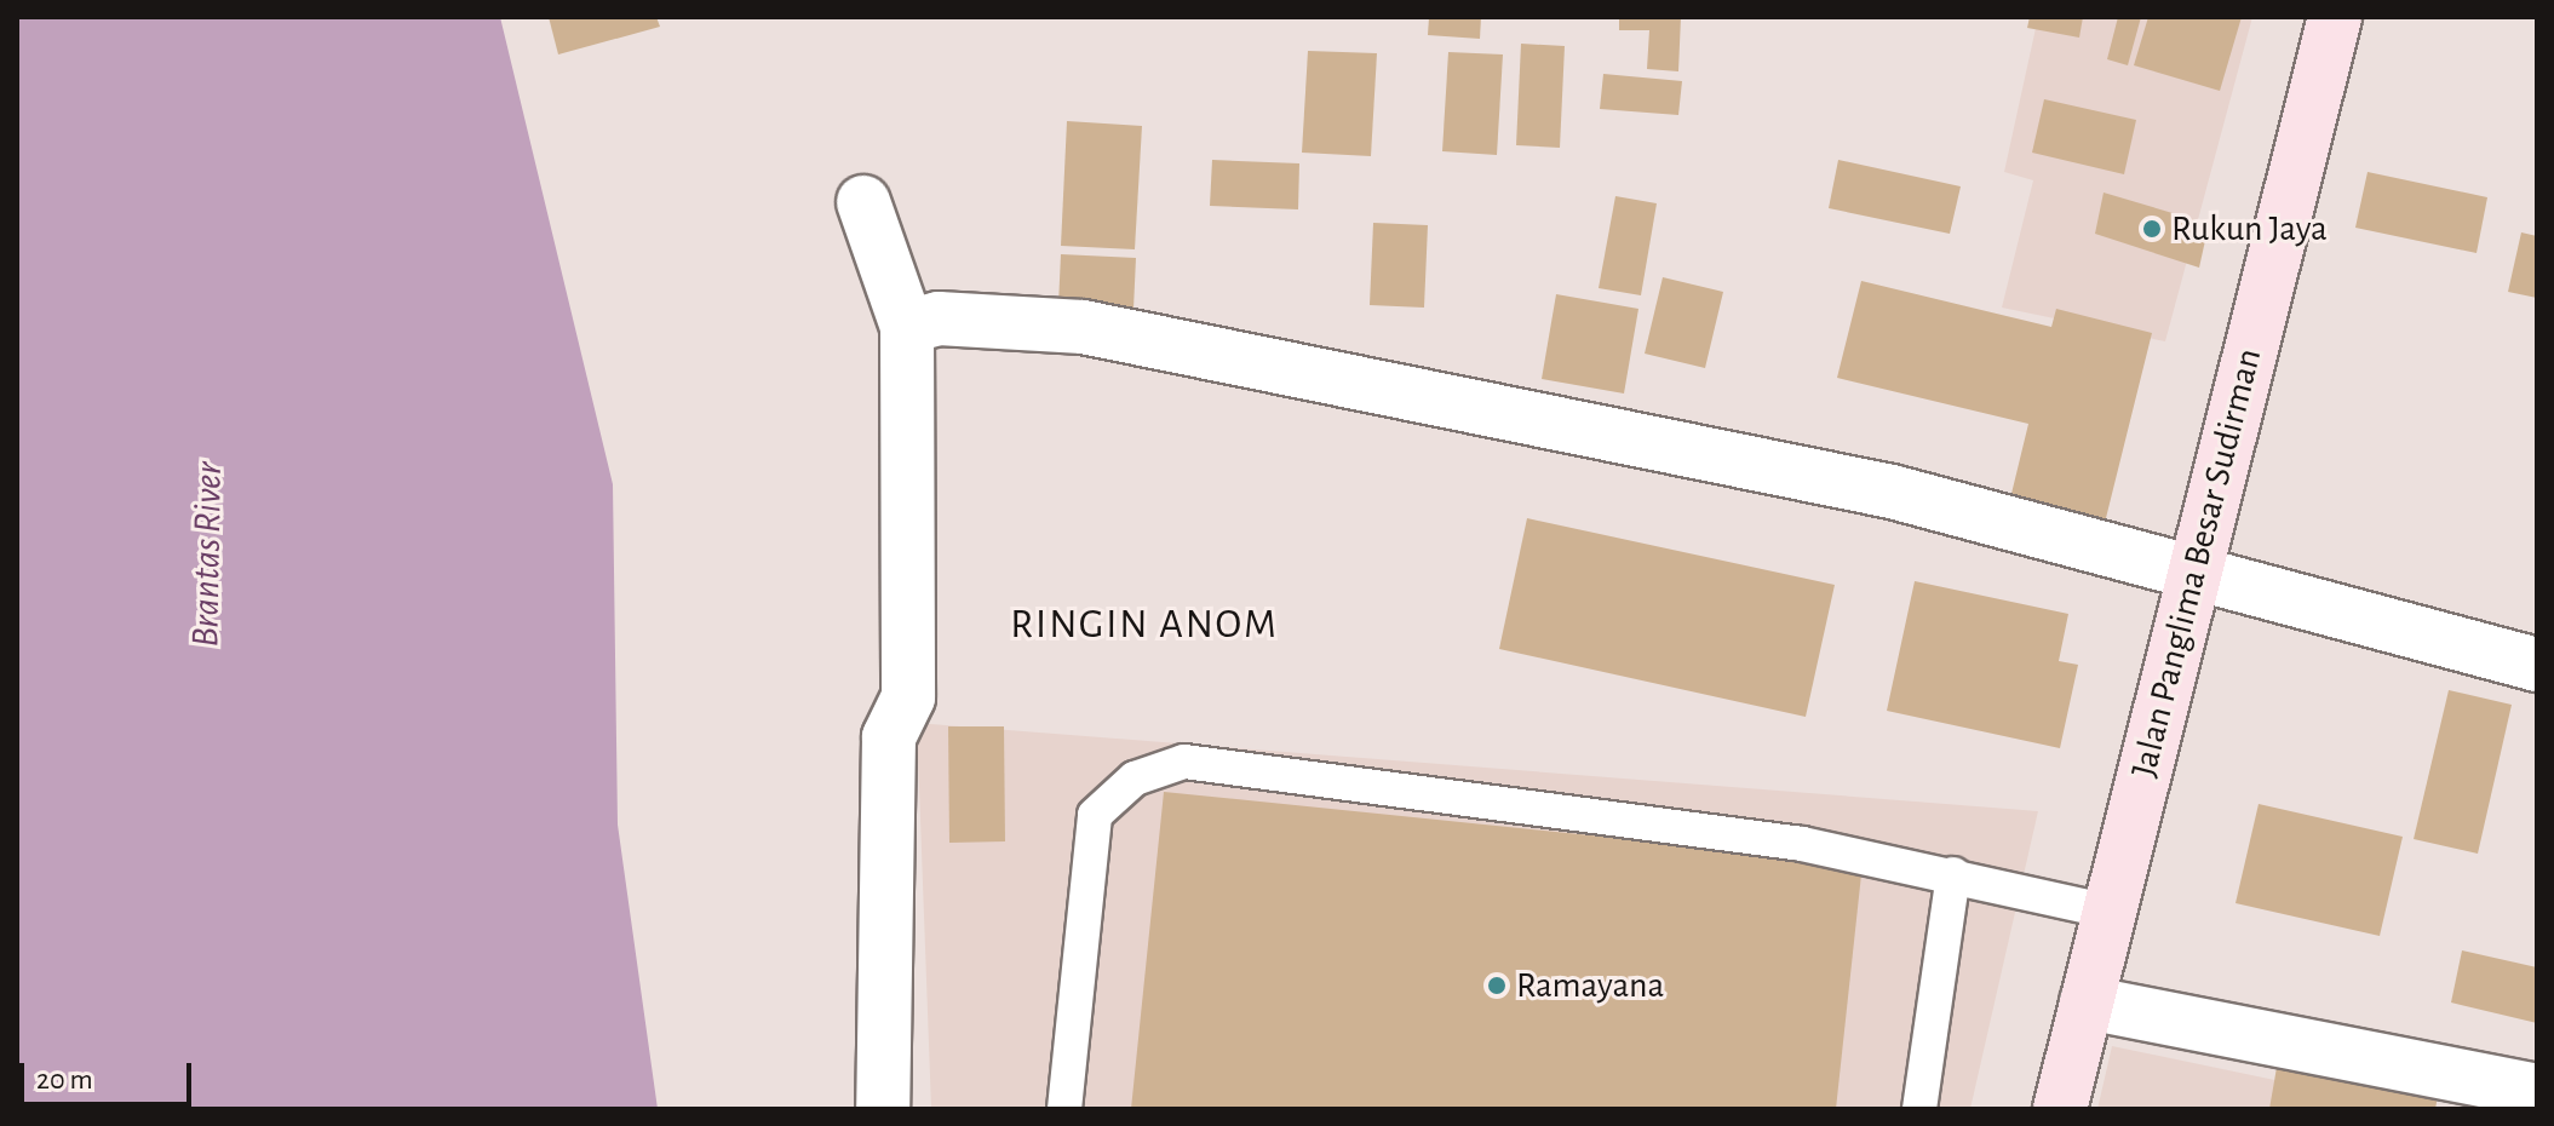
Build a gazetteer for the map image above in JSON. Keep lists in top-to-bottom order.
{
  "streets": {
    "main road": ["Jalan Panglima Besar Sudirman"]
  },
  "districts": ["RINGIN ANOM"],
  "water": ["Brantas River"],
  "places": ["Rukun Jaya", "Ramayana"],
  "scale_bar": "20 m"
}
